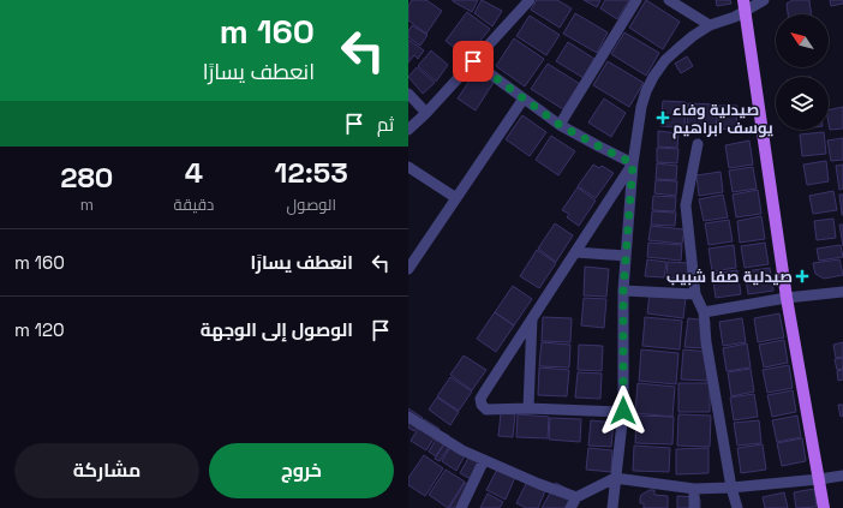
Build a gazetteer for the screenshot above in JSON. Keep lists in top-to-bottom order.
{
  "places": {
    "health": ["صيدلية وفاء يوسف ابراهيم", "صيدلية صفا شبيب"]
  },
  "north": "top left",
  "page": {
    "turn": ["160 m", "انعطف يسارًا"],
    "then": "ثم",
    "eta": [
      "12:53",
      "الوصول",
      "4",
      "دقيقة",
      "280",
      "m"
    ],
    "list": [
      {
        "name": "انعطف يسارًا",
        "value": "160 m"
      },
      {
        "name": "الوصول إلى الوجهة",
        "value": "120 m"
      }
    ],
    "buttons": ["خروج", "مشاركة"]
  }
}
